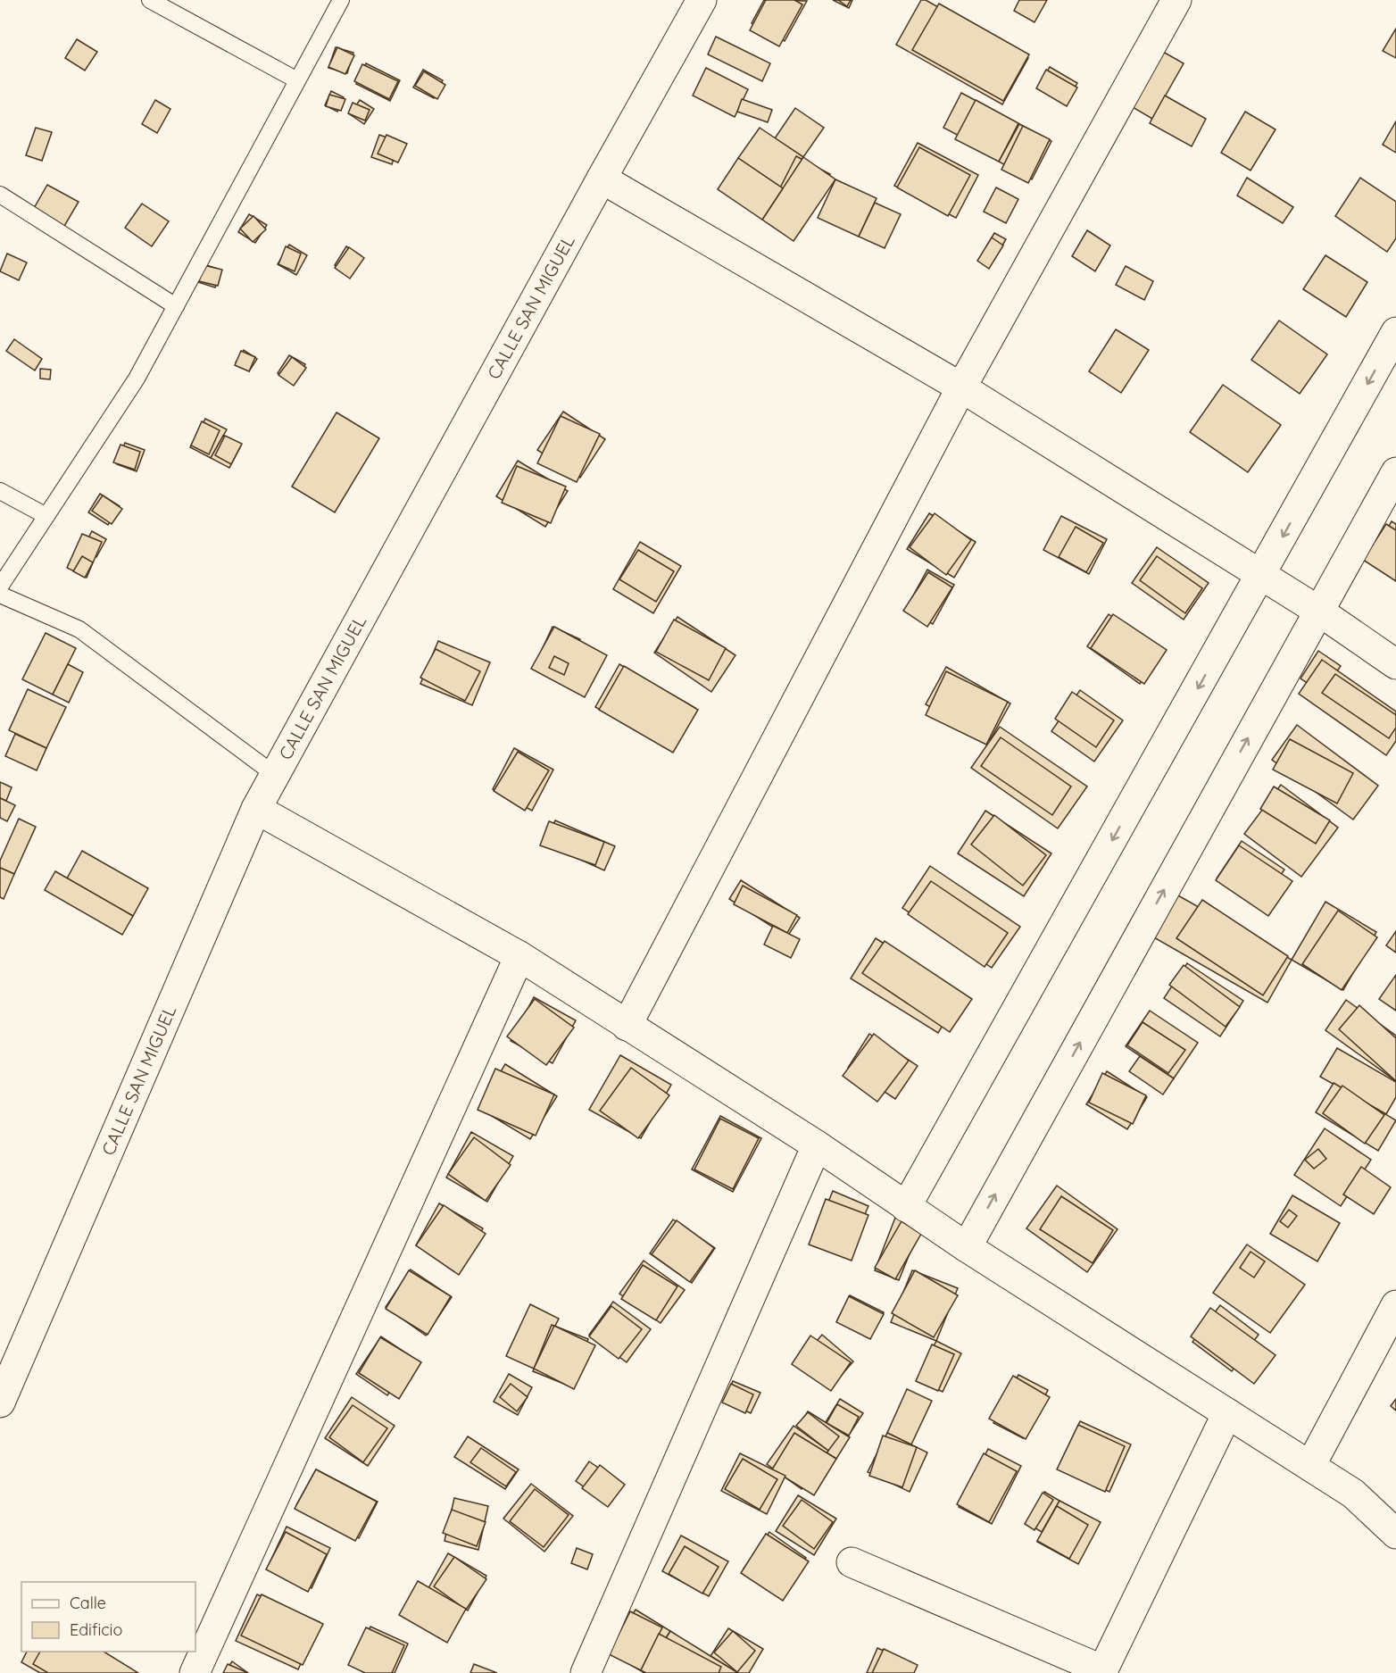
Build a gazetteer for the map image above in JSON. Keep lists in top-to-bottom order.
{
  "streets": {
    "street": ["CALLE SAN MIGUEL"]
  },
  "legend": ["Calle", "Edificio"]
}
